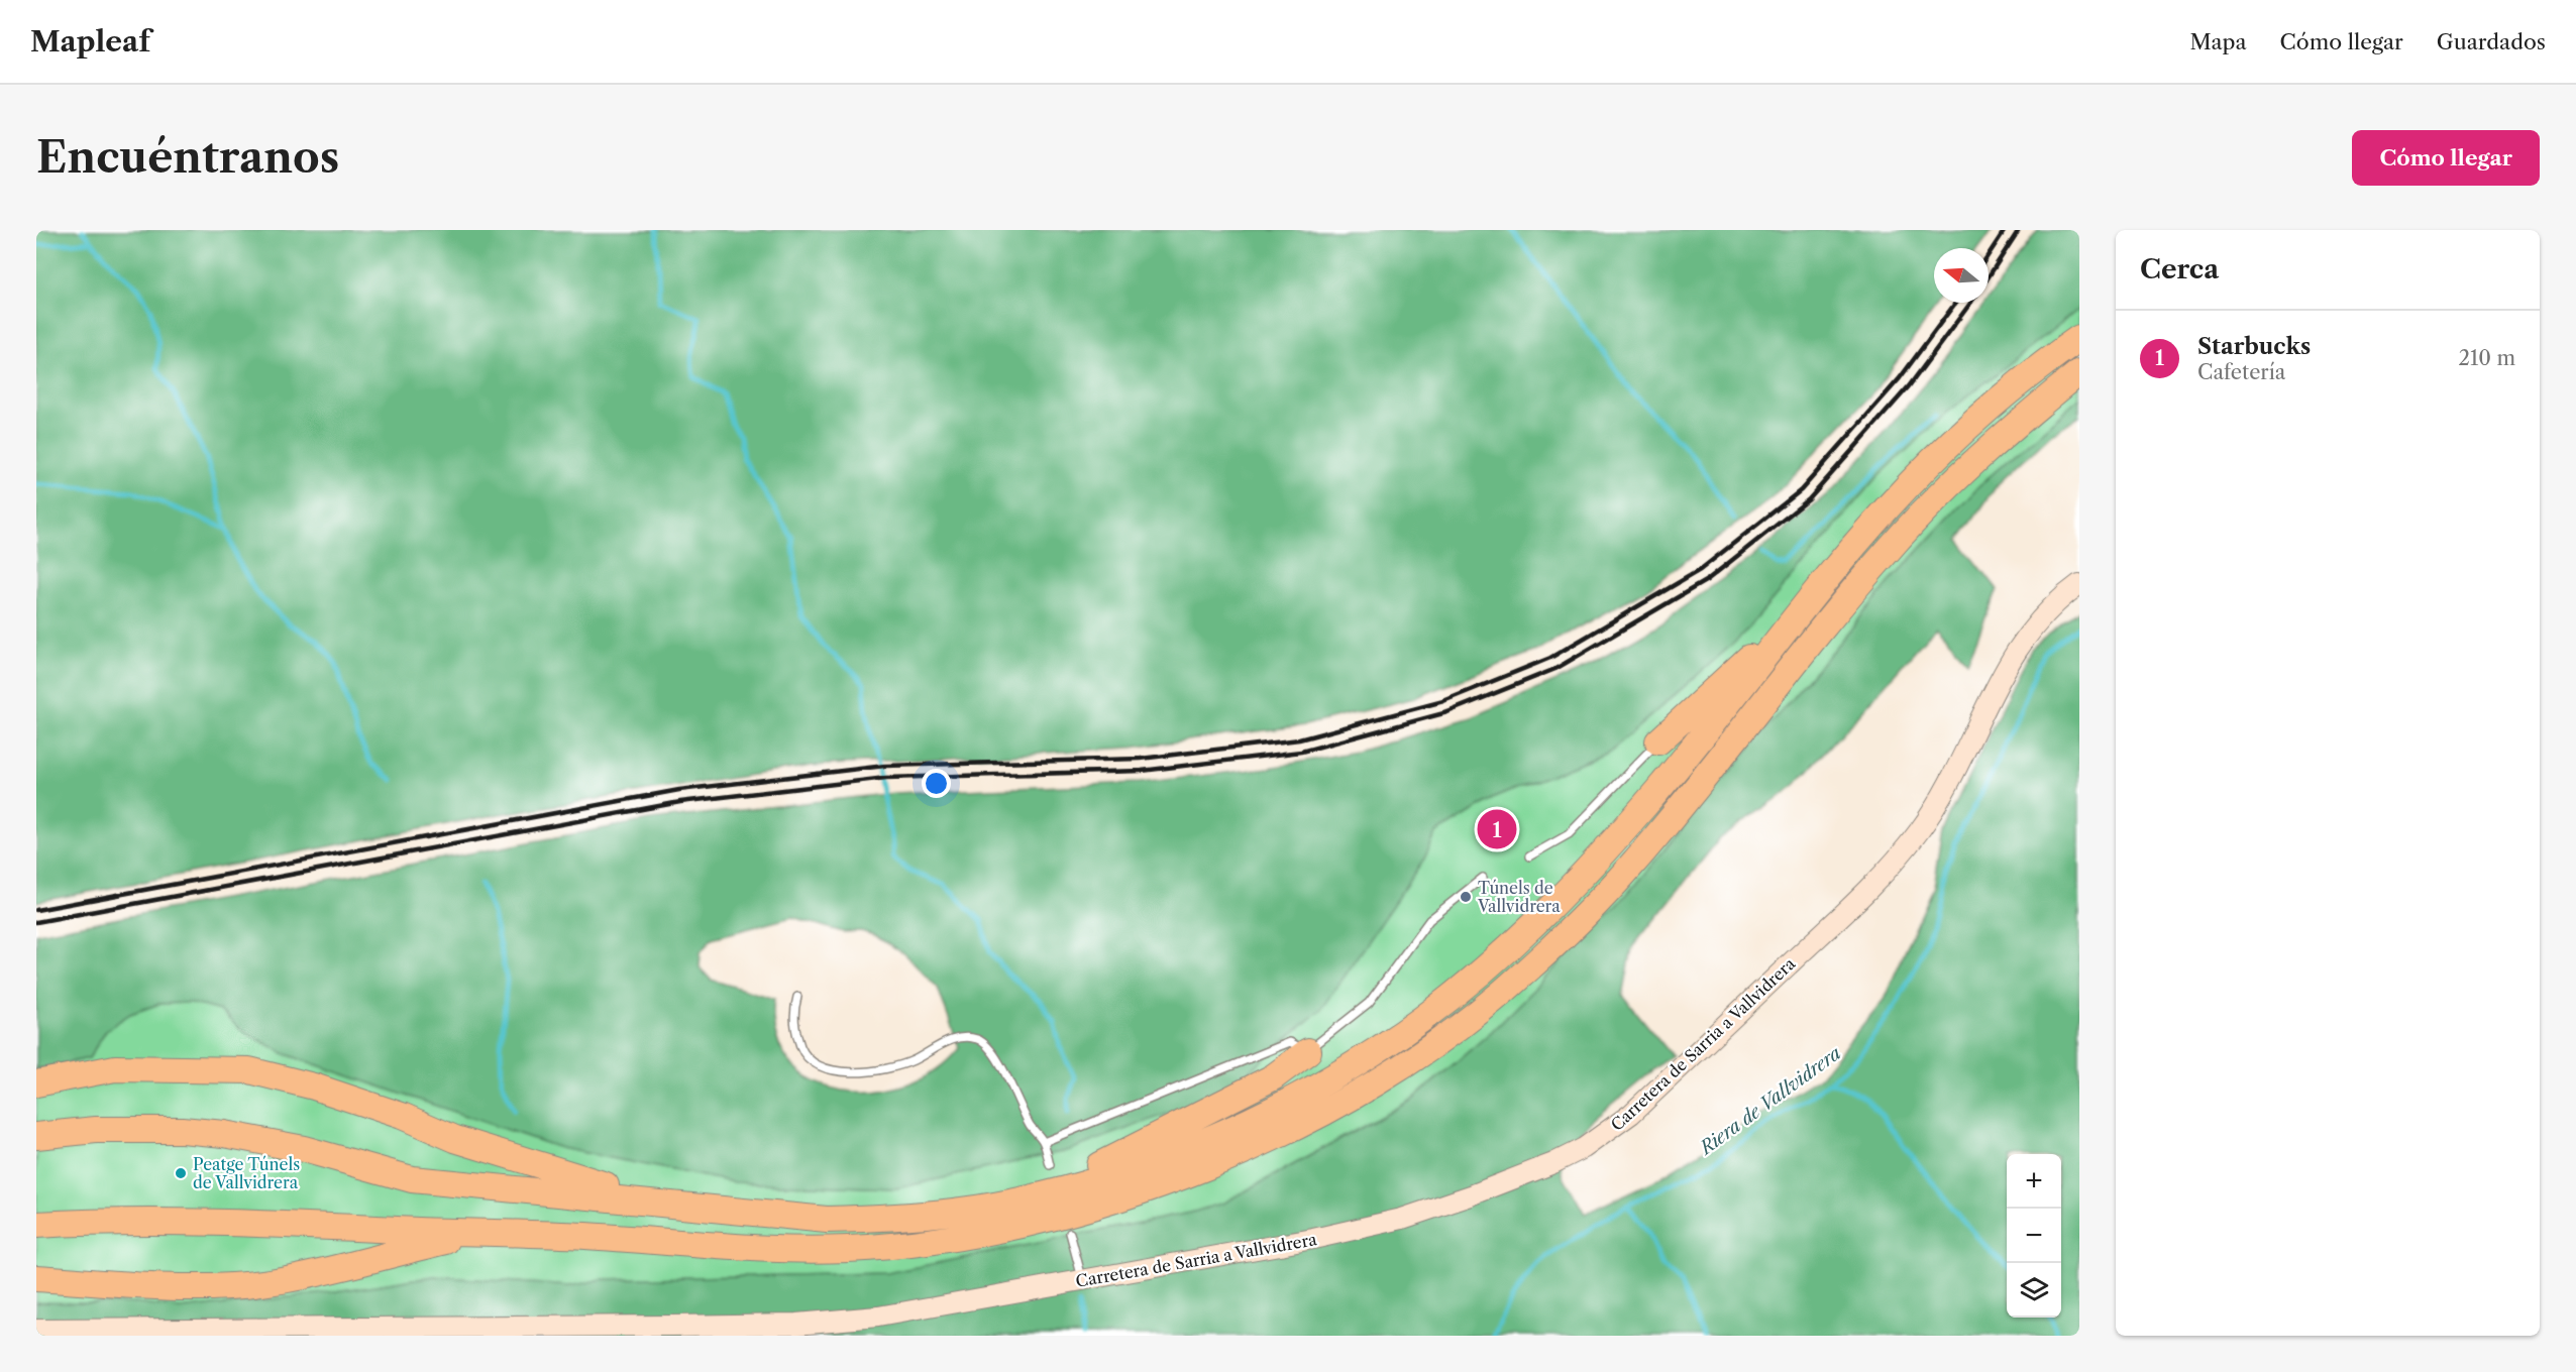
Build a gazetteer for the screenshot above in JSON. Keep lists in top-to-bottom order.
{
  "streets": {
    "main road": ["Carretera de Sarria a Vallvidrera"]
  },
  "water": ["Riera de Vallvidrera"],
  "places": ["Túnels de Vallvidrera", "Peatge Túnels de Vallvidrera"],
  "north": "left",
  "page": {
    "header": "Mapleaf",
    "nav": ["Mapa", "Cómo llegar", "Guardados"],
    "buttons": "Cómo llegar",
    "title": "Encuéntranos",
    "heading": "Cerca",
    "list": [
      {
        "mark": "1",
        "name": "Starbucks",
        "note": "Cafetería",
        "value": "210 m"
      }
    ],
    "pins": "1",
    "map_buttons": ["+", "−"]
  }
}
